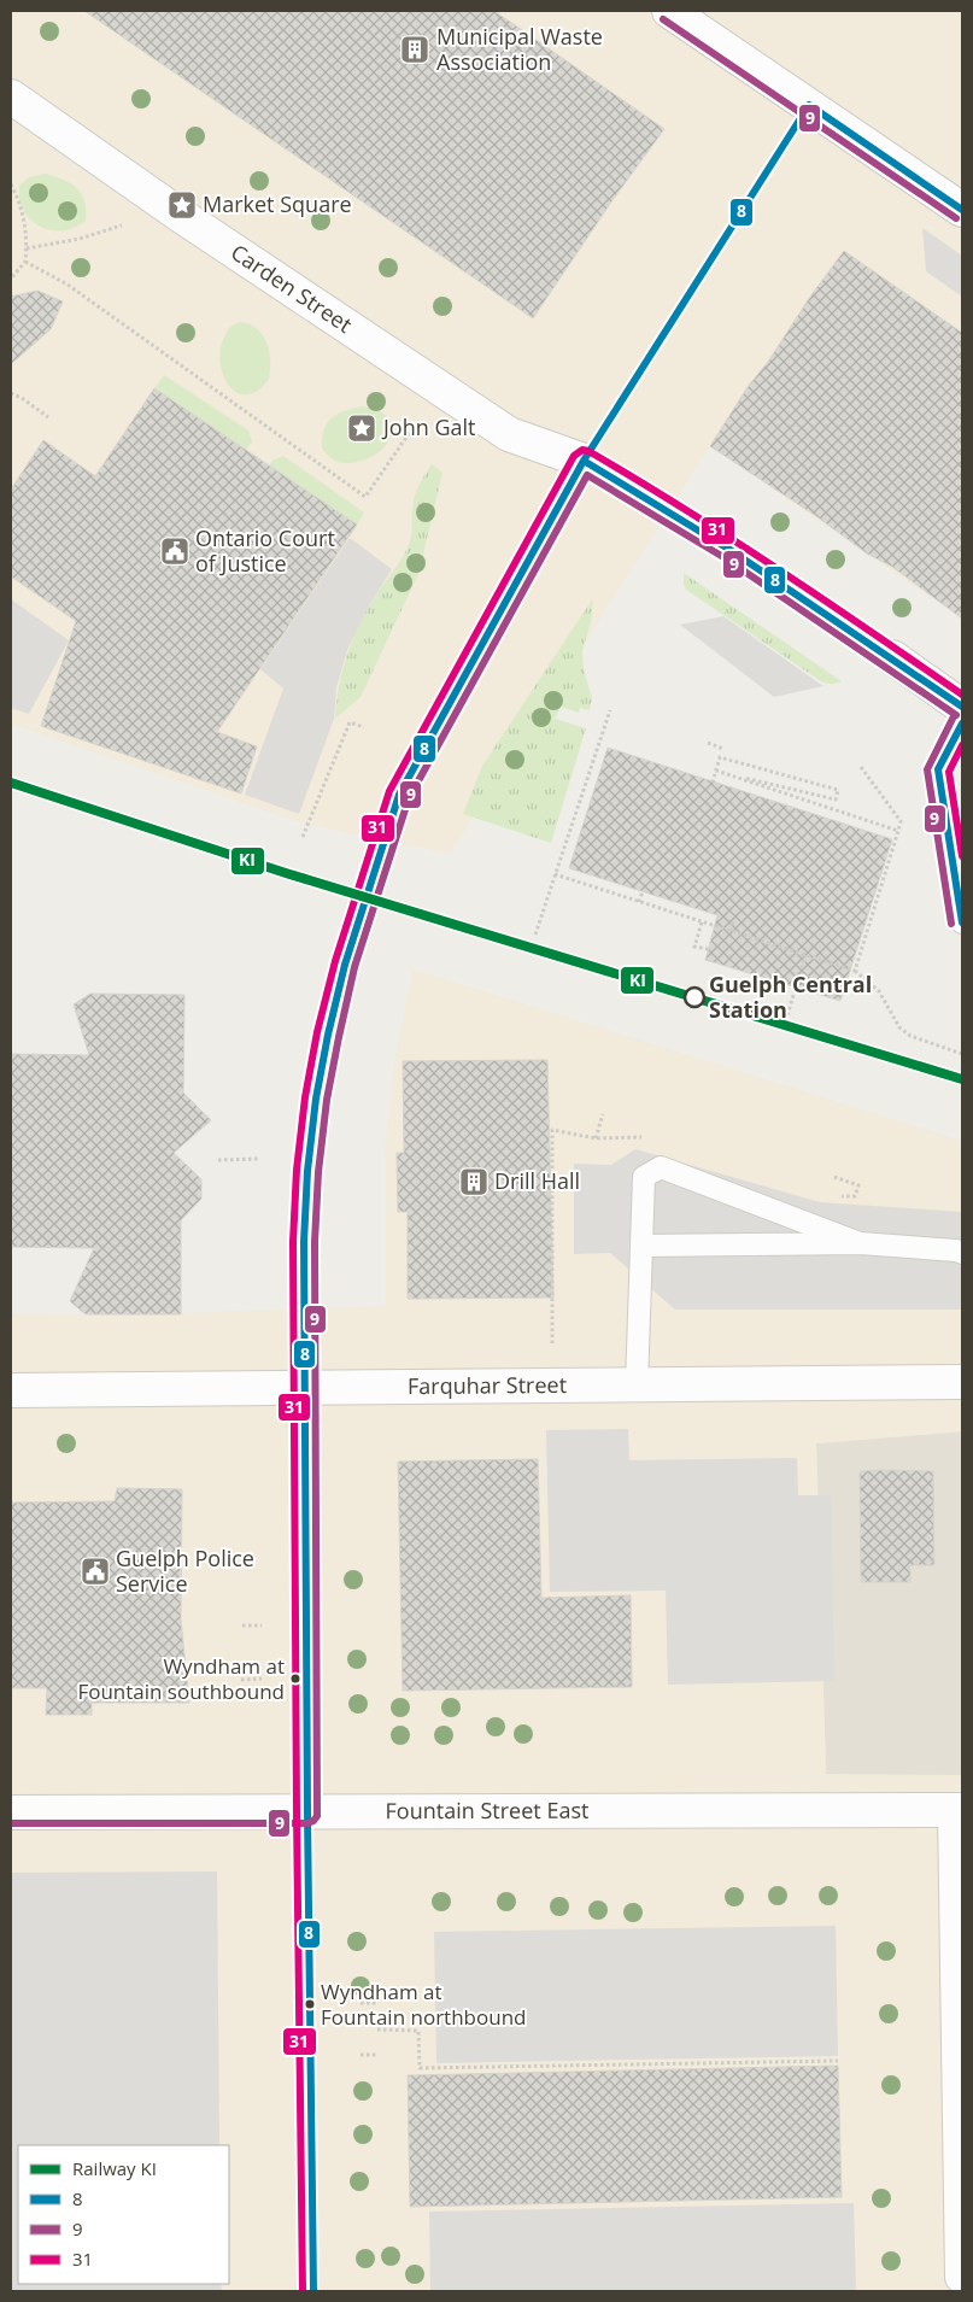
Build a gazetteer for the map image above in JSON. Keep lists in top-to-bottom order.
{
  "streets": {
    "street": ["Carden Street", "Farquhar Street", "Fountain Street East"]
  },
  "places": {
    "building": ["Municipal Waste Association", "Drill Hall"],
    "place": ["Market Square", "John Galt"],
    "public building": ["Ontario Court of Justice", "Guelph Police Service"],
    "other": ["Guelph Central Station", "Wyndham at Fountain southbound", "Wyndham at Fountain northbound"]
  },
  "lines": [
    "transit line 9",
    "transit line 8",
    "transit line 31",
    "rail line KI"
  ],
  "legend": [
    "Railway KI",
    "8",
    "9",
    "31"
  ]
}
